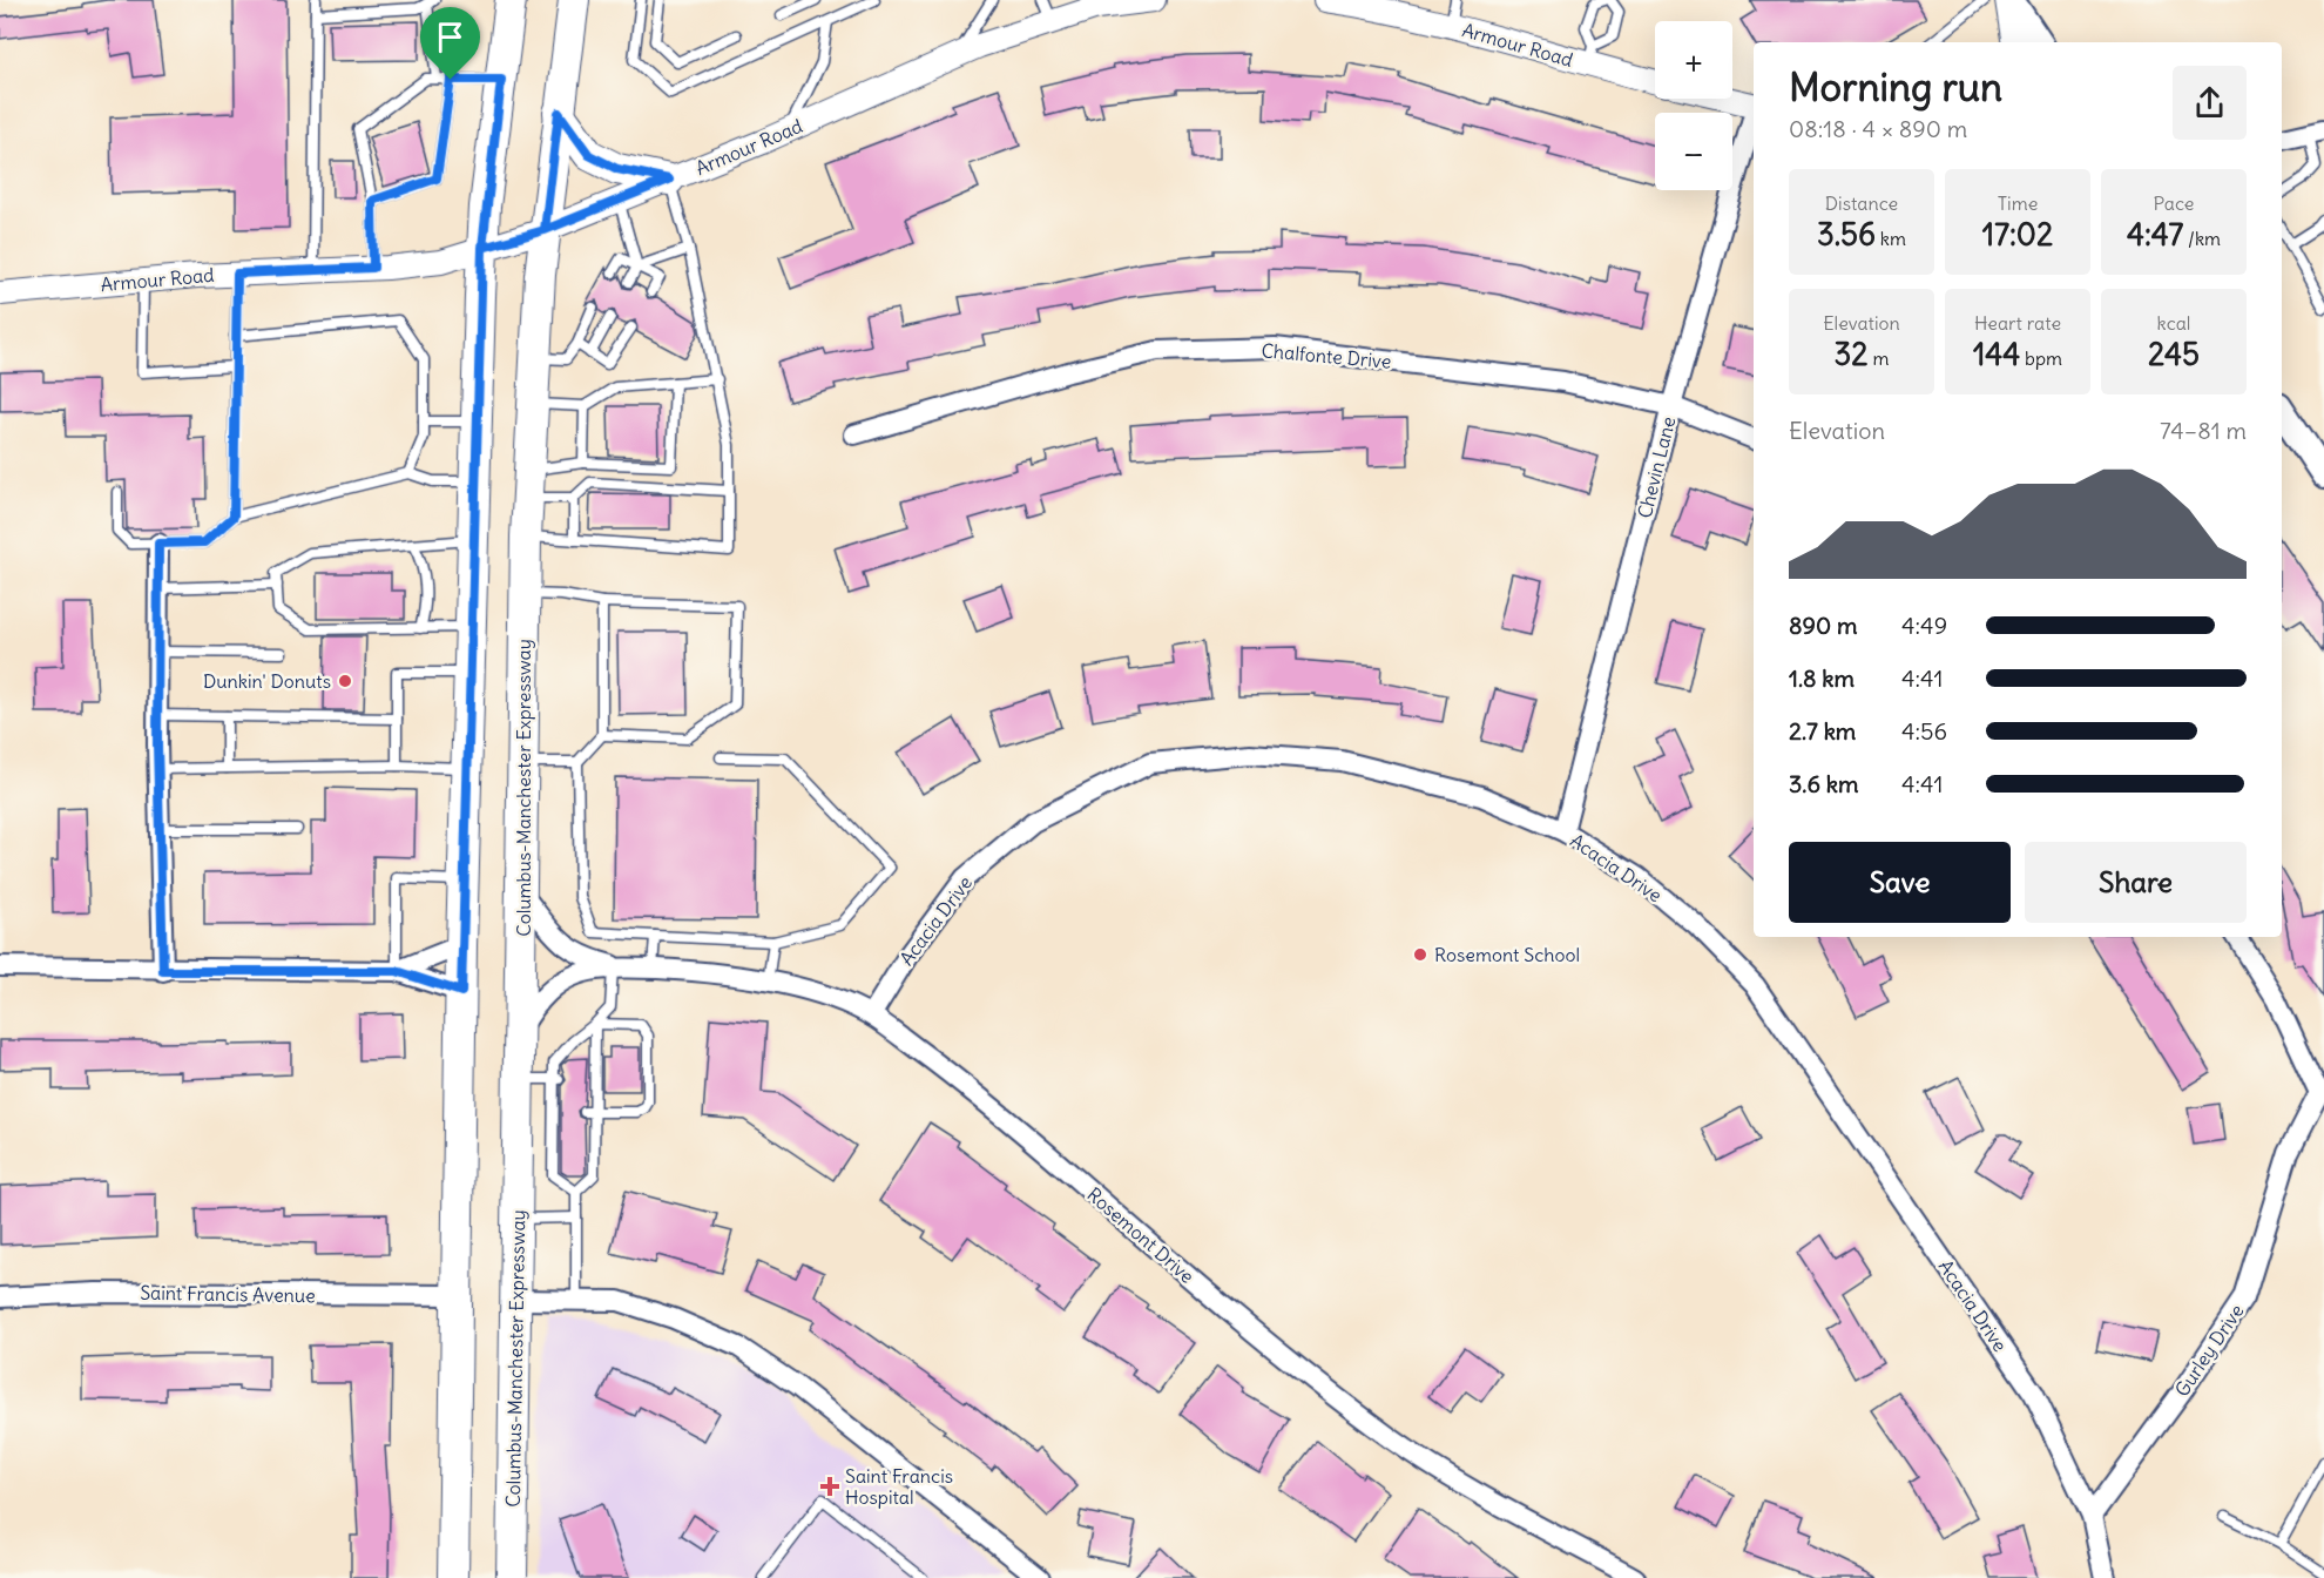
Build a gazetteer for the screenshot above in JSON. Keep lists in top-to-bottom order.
{
  "streets": {
    "main road": ["Columbus-Manchester Expressway"],
    "street": [
      "Armour Road",
      "Chalfonte Drive",
      "Chevin Lane",
      "Acacia Drive",
      "Rosemont Drive",
      "Saint Francis Avenue",
      "Gurley Drive"
    ]
  },
  "crossings": [
    ["Armour Road", "Columbus-Manchester Expressway"],
    ["Chalfonte Drive", "Chevin Lane"],
    ["Chevin Lane", "Acacia Drive"],
    ["Columbus-Manchester Expressway", "Rosemont Drive"],
    ["Acacia Drive", "Rosemont Drive"],
    ["Acacia Drive", "Gurley Drive"]
  ],
  "places": {
    "other": ["Dunkin' Donuts", "Rosemont School"],
    "health": ["Saint Francis Hospital"]
  },
  "page": {
    "map_buttons": ["+", "−"],
    "heading": ["Morning run", "08:18 · 4 × 890 m"],
    "stats": [
      ["Distance", "3.56 km"],
      ["Time", "17:02"],
      ["Pace", "4:47 /km"],
      ["Elevation", "32 m"],
      ["Heart rate", "144 bpm"],
      ["kcal", "245"]
    ],
    "chart": ["Elevation", "74–81 m"],
    "list": [
      {
        "name": "890 m",
        "note": "4:49"
      },
      {
        "name": "1.8 km",
        "note": "4:41"
      },
      {
        "name": "2.7 km",
        "note": "4:56"
      },
      {
        "name": "3.6 km",
        "note": "4:41"
      }
    ],
    "buttons": ["Save", "Share"]
  }
}
